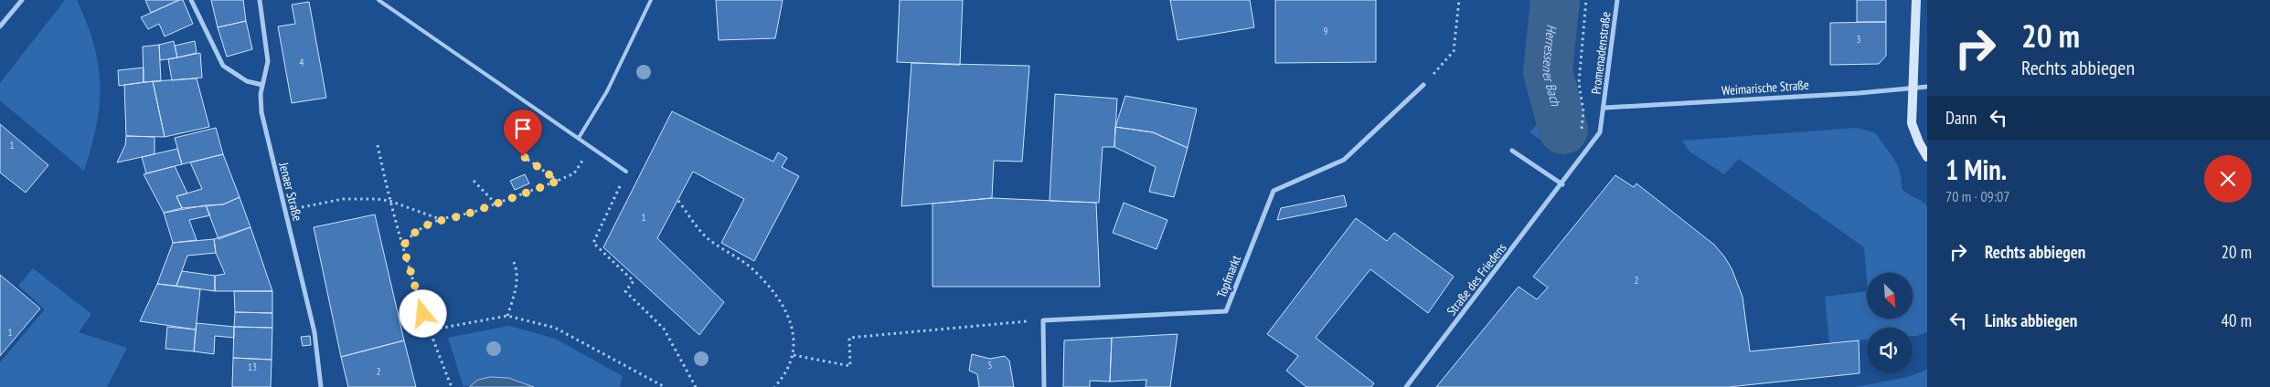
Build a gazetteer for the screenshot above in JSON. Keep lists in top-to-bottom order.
{
  "streets": {
    "street": [
      "Promenadenstraße",
      "Weimarische Straße",
      "Jenaer Straße",
      "Topfmarkt",
      "Straße des Friedens"
    ]
  },
  "crossings": [
    ["Promenadenstraße", "Weimarische Straße"],
    ["Promenadenstraße", "Straße des Friedens"],
    ["Weimarische Straße", "Straße des Friedens"]
  ],
  "water": ["Herressener Bach"],
  "house_numbers": [
    "9",
    "3",
    "4",
    "1",
    "1",
    "2",
    "1",
    "5",
    "13",
    "2"
  ],
  "north": "bottom right",
  "page": {
    "turn": ["20 m", "Rechts abbiegen"],
    "then": "Dann",
    "heading": ["1 Min.", "70 m · 09:07"],
    "list": [
      {
        "name": "Rechts abbiegen",
        "value": "20 m"
      },
      {
        "name": "Links abbiegen",
        "value": "40 m"
      }
    ]
  }
}
